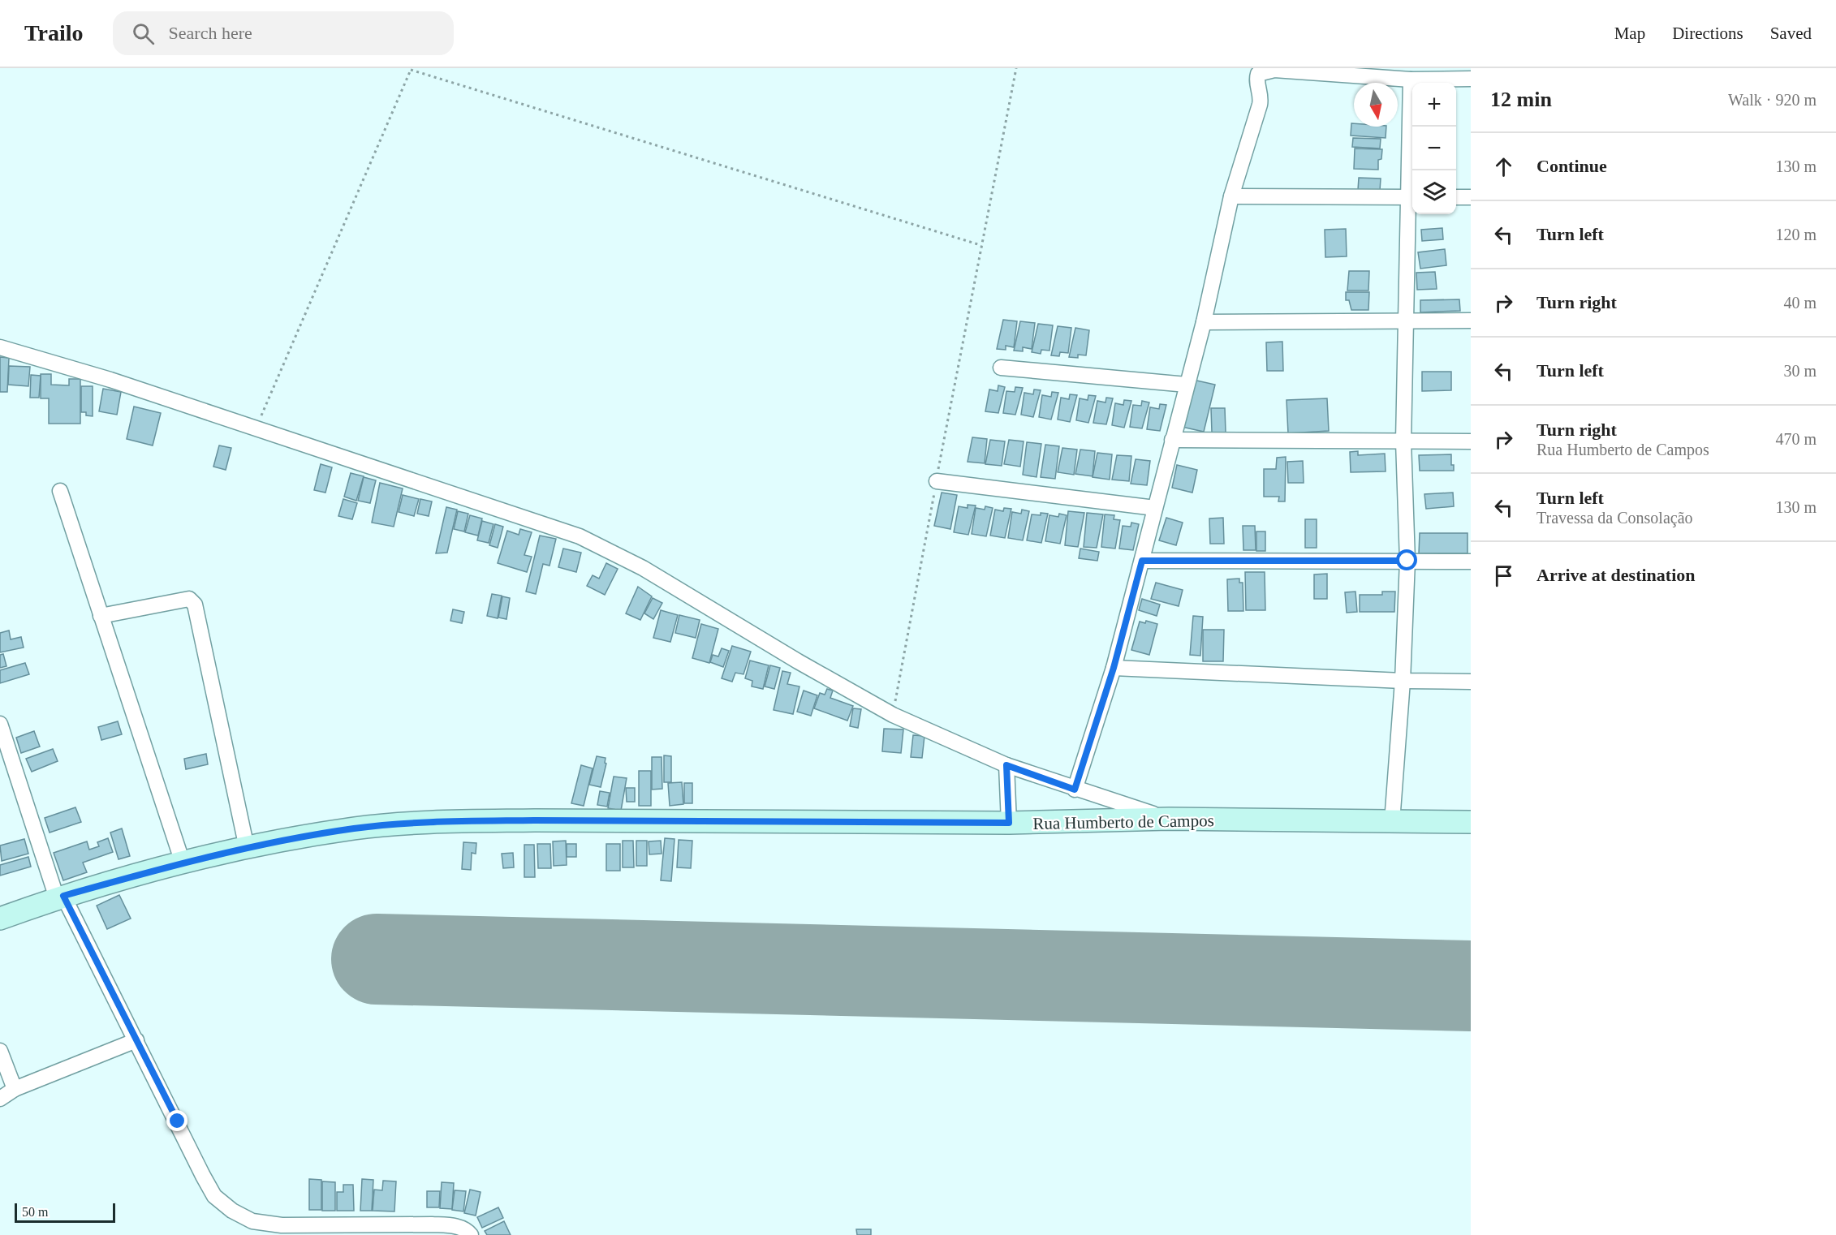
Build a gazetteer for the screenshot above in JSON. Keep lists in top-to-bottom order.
{
  "streets": {
    "street": ["Rua Humberto de Campos"]
  },
  "scale_bar": "50 m",
  "north": "bottom",
  "page": {
    "header": "Trailo",
    "search": "Search here",
    "nav": ["Map", "Directions", "Saved"],
    "heading": ["12 min", "Walk · 920 m"],
    "map_buttons": ["+", "−"],
    "list": [
      ["Continue", "130 m"],
      ["Turn left", "120 m"],
      ["Turn right", "40 m"],
      ["Turn left", "30 m"],
      ["Turn right", "Rua Humberto de Campos", "470 m"],
      ["Turn left", "Travessa da Consolação", "130 m"],
      "Arrive at destination"
    ],
    "scale": "50 m"
  }
}
